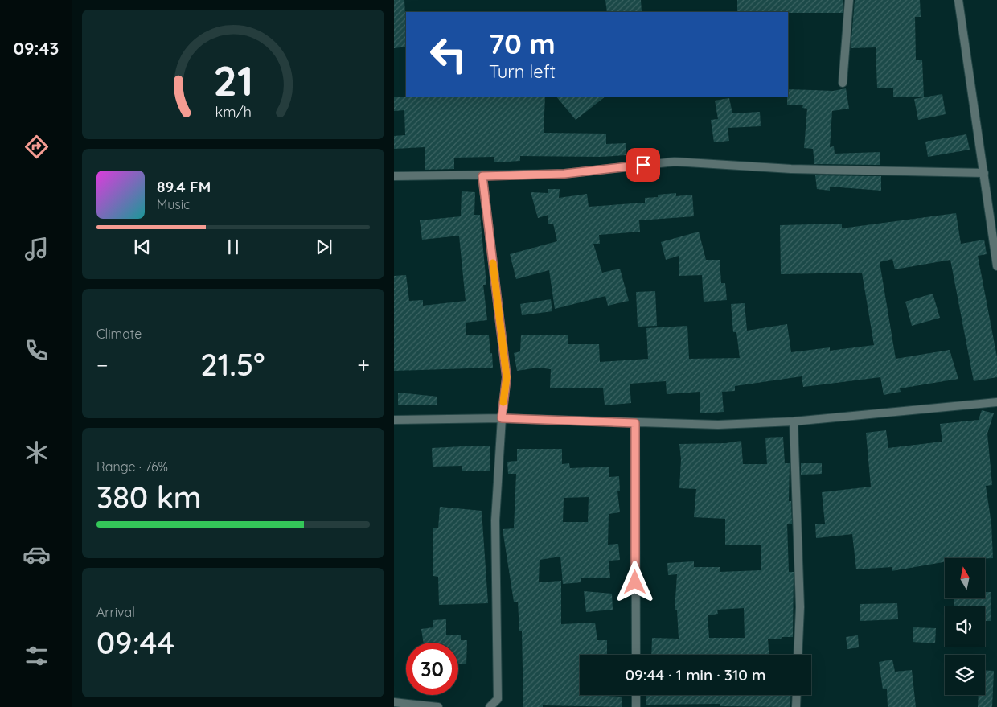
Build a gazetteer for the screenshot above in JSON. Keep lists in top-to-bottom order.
{
  "north": "top",
  "page": {
    "tabs": "09:43",
    "turn": ["70 m", "Turn left"],
    "song": ["89.4 FM", "Music"],
    "tile": [
      "Climate",
      ["Range · 76%", "380 km"],
      ["Arrival", "09:44"]
    ],
    "heat": ["−", "21.5°", "+"],
    "limit": "30",
    "trip": "09:44 · 1 min · 310 m",
    "gauge": ["21", "km/h"]
  }
}
